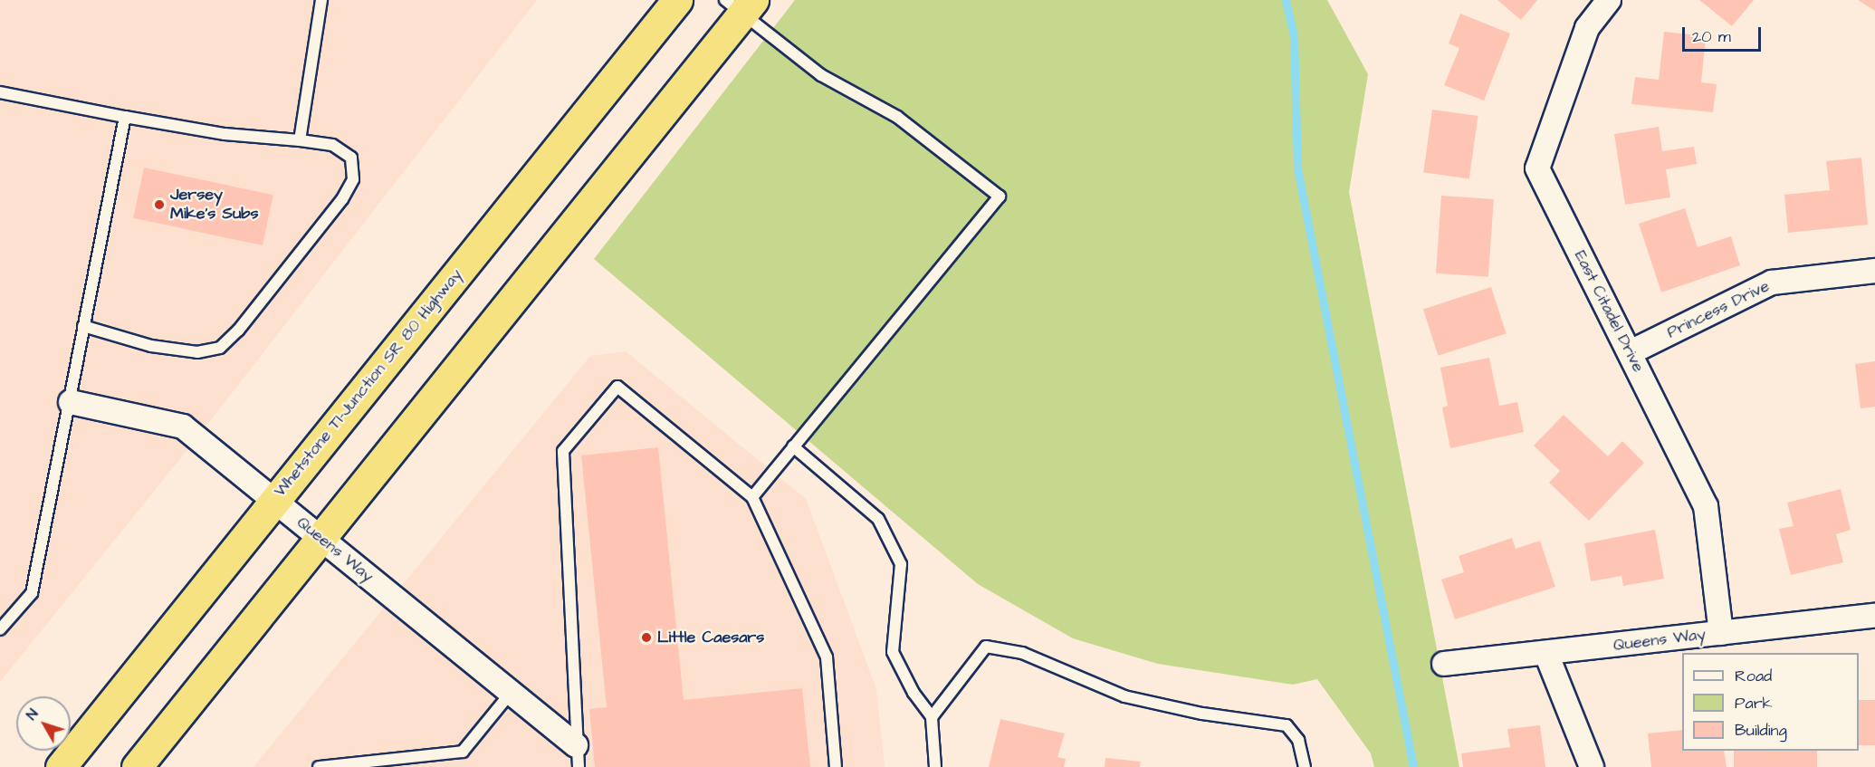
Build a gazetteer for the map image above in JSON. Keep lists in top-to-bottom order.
{
  "streets": {
    "highway": ["Whetstone TI-Junction SR 80 Highway"],
    "street": ["Princess Drive", "East Citadel Drive", "Queens Way"]
  },
  "crossings": [
    ["Princess Drive", "East Citadel Drive"],
    ["East Citadel Drive", "Queens Way"],
    ["Whetstone TI-Junction SR 80 Highway", "Queens Way"]
  ],
  "places": ["Jersey Mike's Subs", "Little Caesars"],
  "legend": ["Road", "Park", "Building"],
  "scale_bar": "20 m",
  "north": "top left"
}
